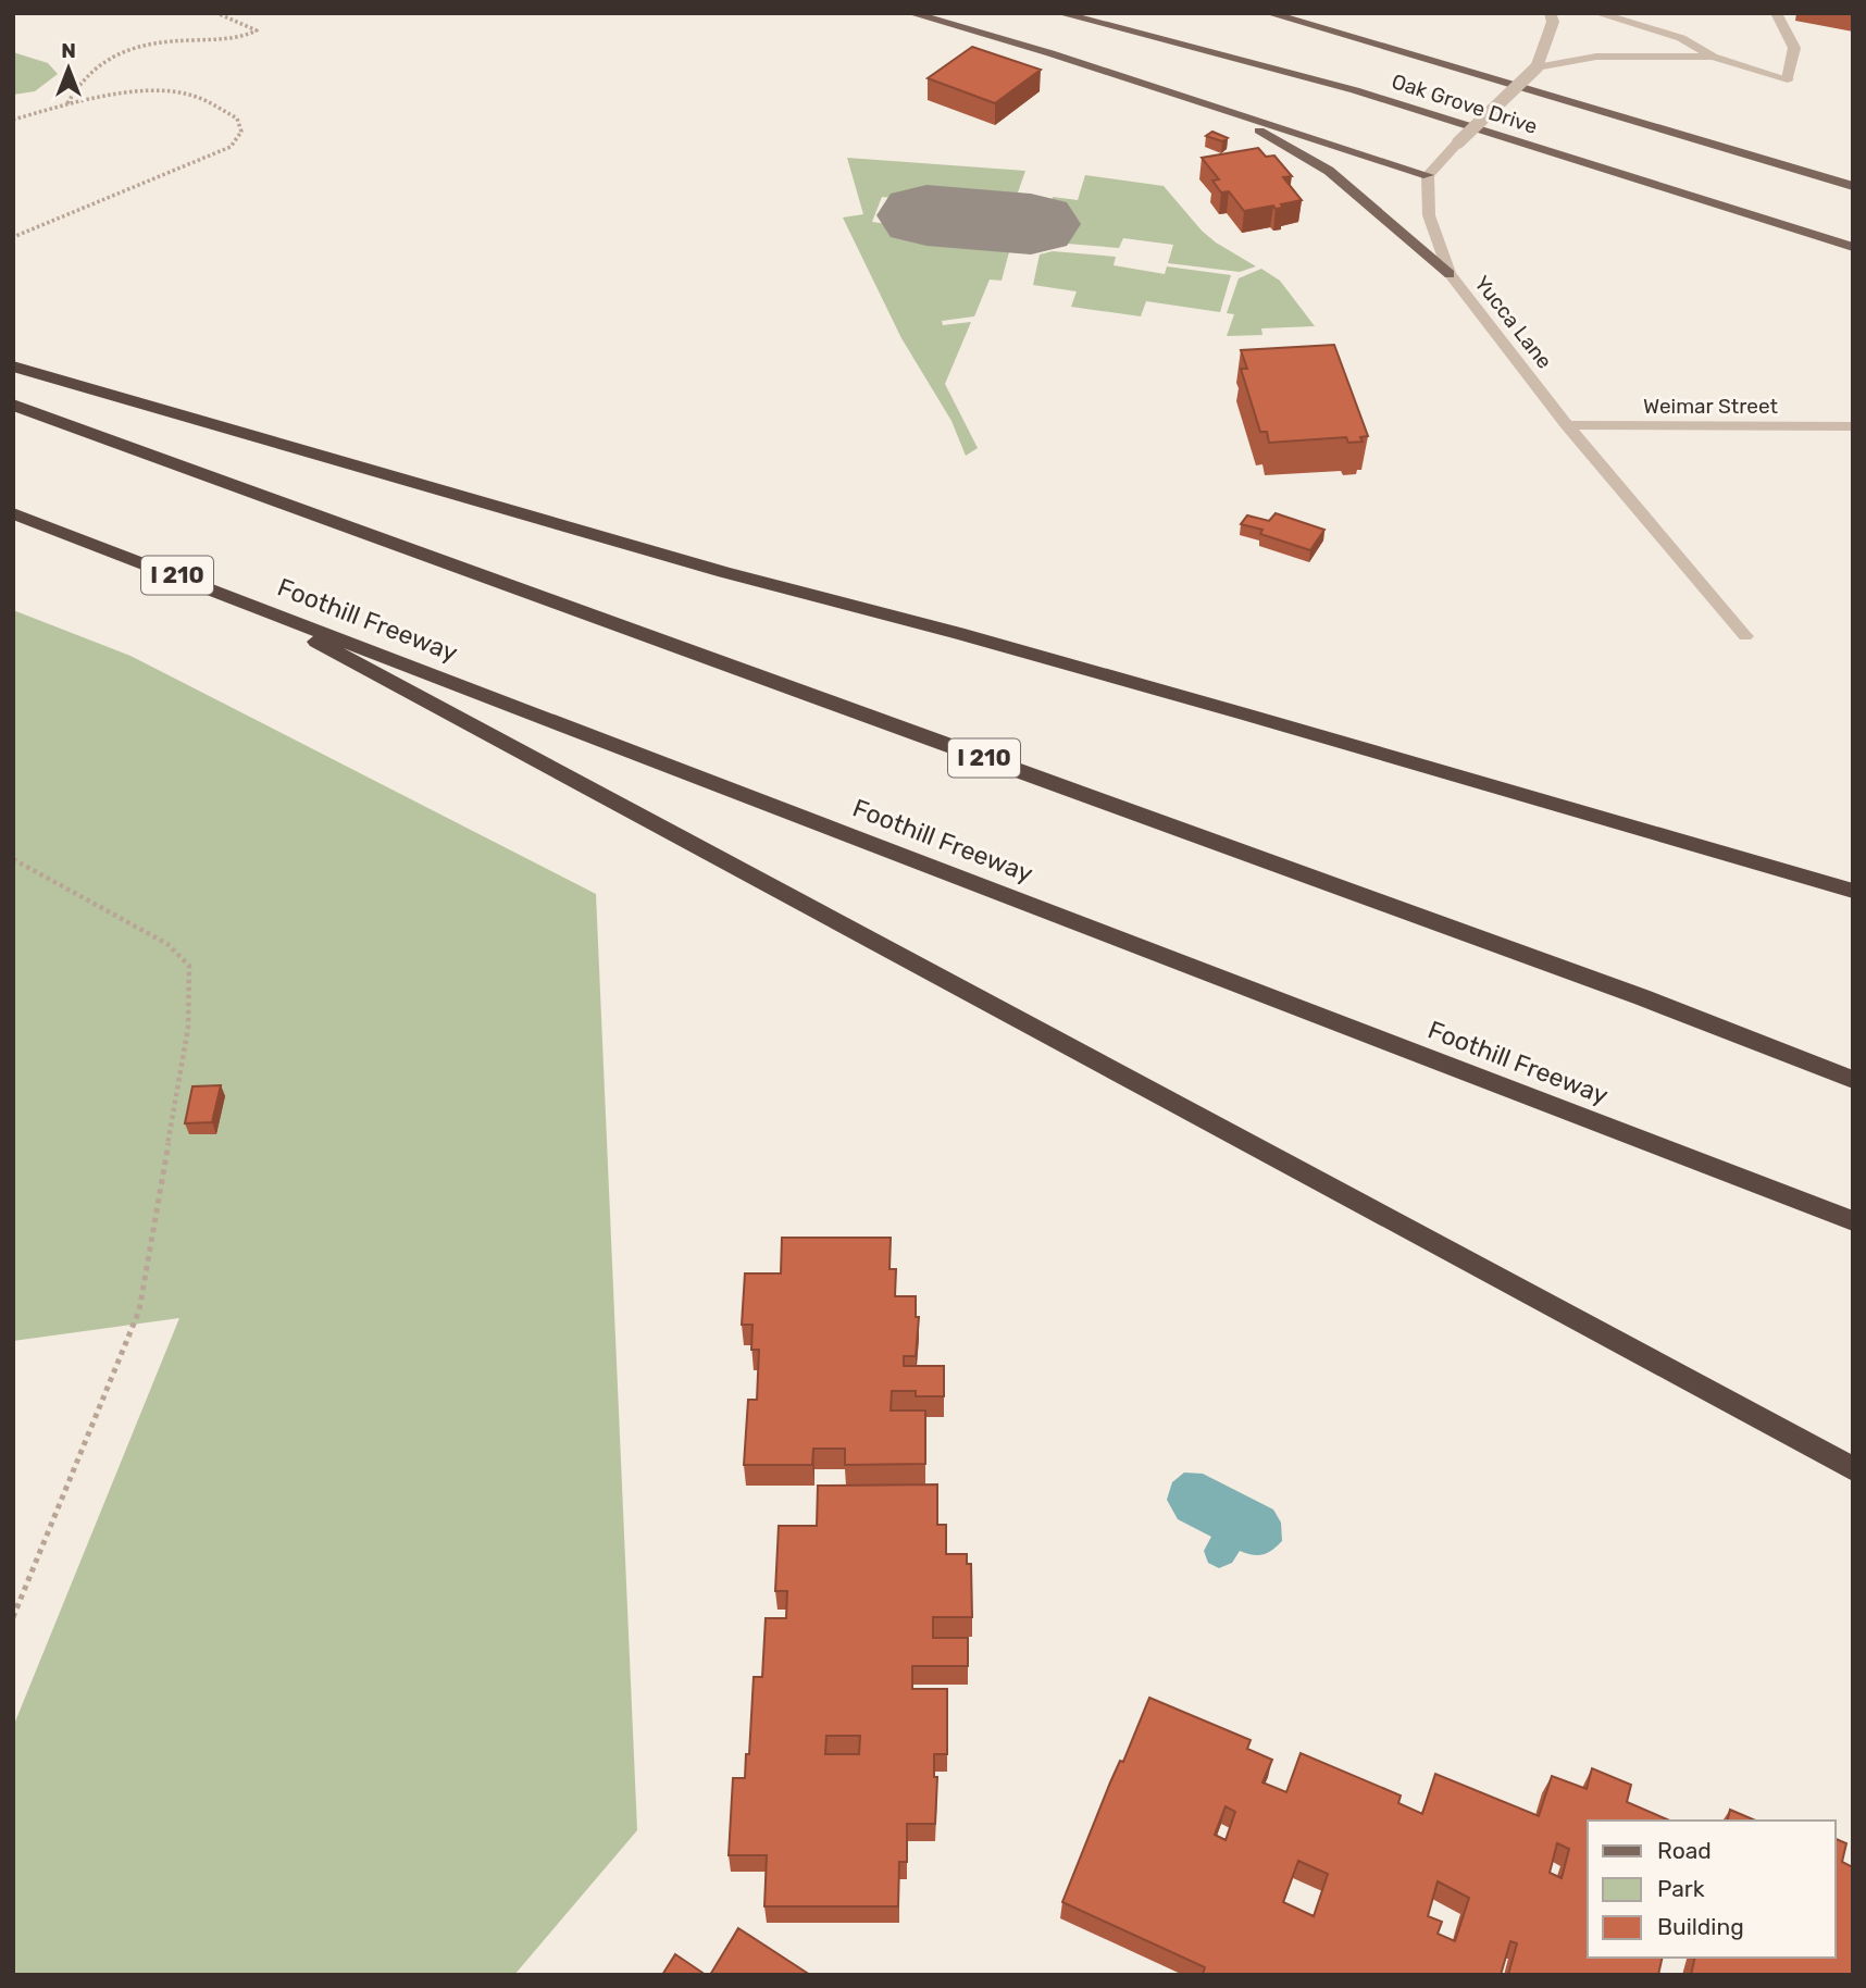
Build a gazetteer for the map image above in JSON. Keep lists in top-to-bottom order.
{
  "streets": {
    "highway": ["I 210", "Foothill Freeway"],
    "main road": ["Oak Grove Drive"],
    "street": ["Yucca Lane", "Weimar Street"]
  },
  "crossings": [
    ["Yucca Lane", "Weimar Street"]
  ],
  "legend": ["Road", "Park", "Building"],
  "north": "top"
}
